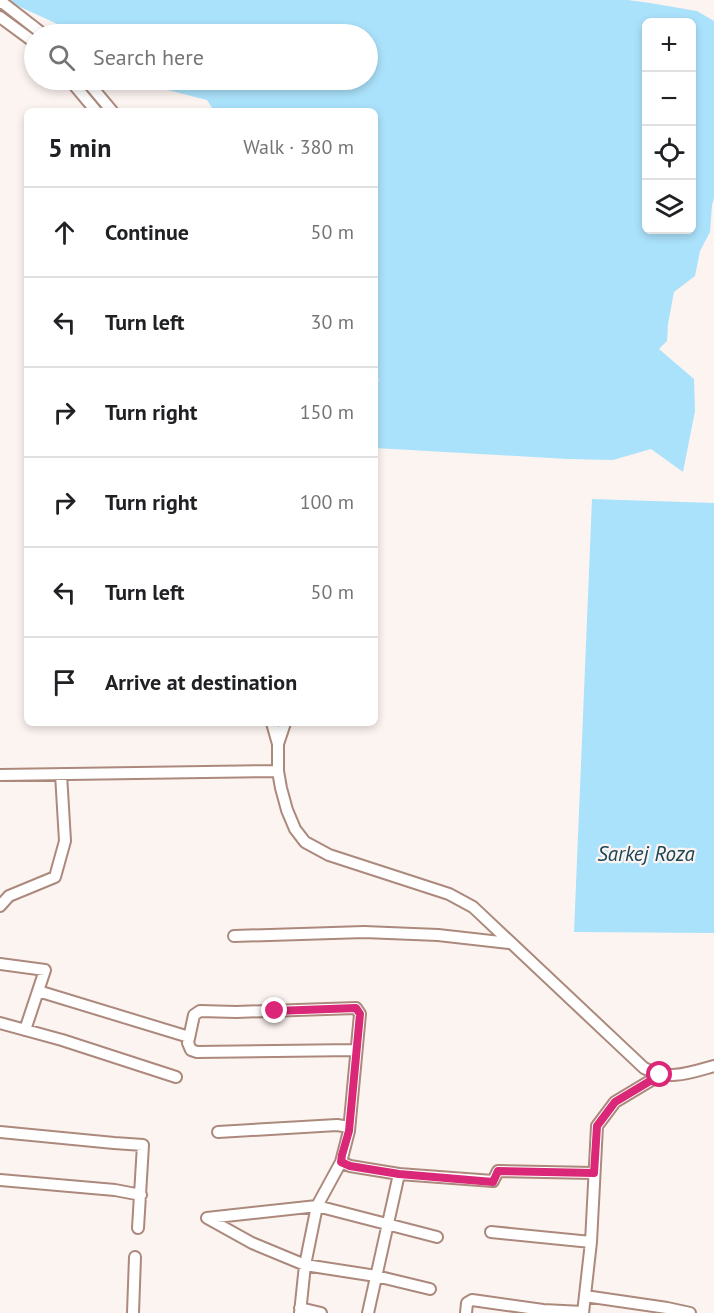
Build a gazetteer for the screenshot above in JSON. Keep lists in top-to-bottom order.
{
  "water": ["Sarkej Roza"],
  "page": {
    "map_buttons": ["+", "−"],
    "search": "Search here",
    "heading": ["5 min", "Walk · 380 m"],
    "list": [
      ["Continue", "50 m"],
      ["Turn left", "30 m"],
      ["Turn right", "150 m"],
      ["Turn right", "100 m"],
      ["Turn left", "50 m"],
      "Arrive at destination"
    ]
  }
}
